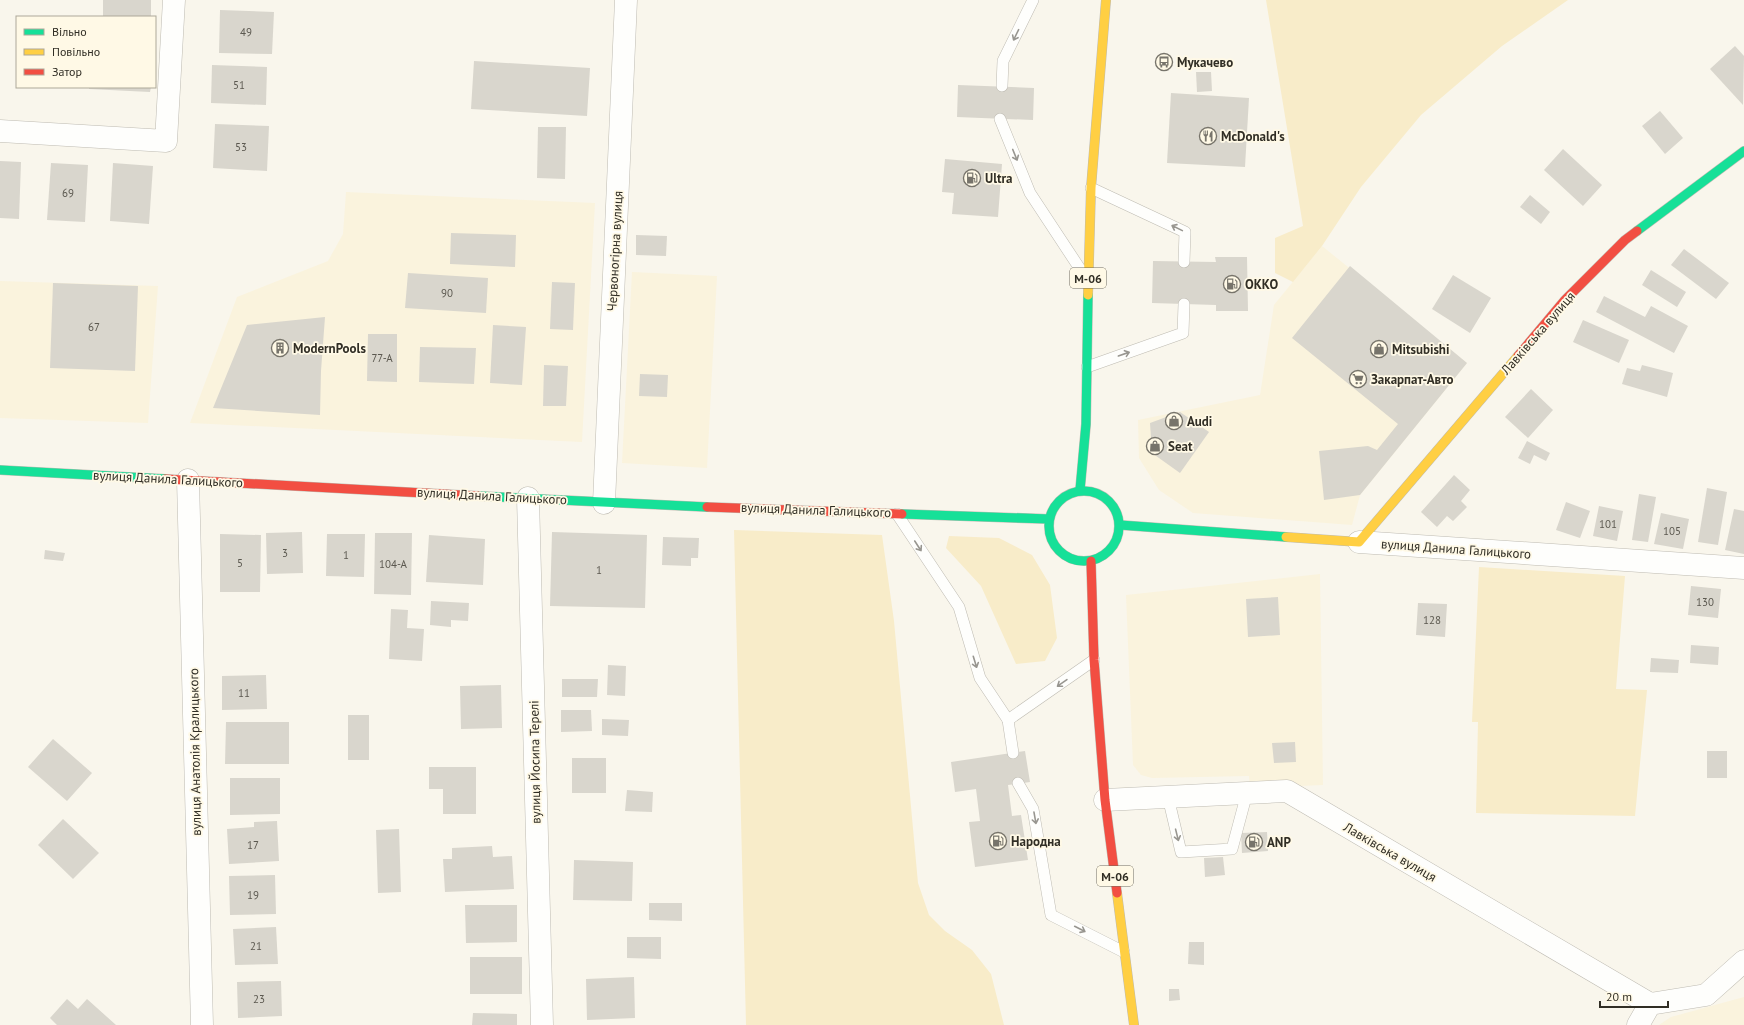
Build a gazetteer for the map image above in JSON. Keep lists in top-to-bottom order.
{
  "streets": {
    "main road": ["М-06", "Лавківська вулиця", "вулиця Данила Галицького"],
    "street": ["Червоногірна вулиця", "вулиця Анатолія Кралицького", "вулиця Йосипа Терелі"]
  },
  "crossings": [
    ["Червоногірна вулиця", "вулиця Данила Галицького"],
    ["М-06", "Лавківська вулиця"],
    ["М-06", "вулиця Данила Галицького"],
    ["Лавківська вулиця", "вулиця Данила Галицького"],
    ["вулиця Данила Галицького", "вулиця Анатолія Кралицького"],
    ["вулиця Данила Галицького", "вулиця Йосипа Терелі"]
  ],
  "places": {
    "bus stop": ["Мукачево"],
    "restaurant": ["McDonald's"],
    "fuel station": [
      "Ultra",
      "ОККО",
      "Народна",
      "ANP"
    ],
    "building": ["ModernPools"],
    "shop": ["Mitsubishi", "Audi", "Seat"],
    "supermarket": ["Закарпат-Авто"]
  },
  "house_numbers": [
    "49",
    "51",
    "53",
    "69",
    "90",
    "67",
    "77-А",
    "101",
    "105",
    "3",
    "1",
    "5",
    "104-А",
    "1",
    "130",
    "128",
    "11",
    "17",
    "19",
    "21",
    "23"
  ],
  "legend": ["Вільно", "Повільно", "Затор"],
  "scale_bar": "20 m"
}
